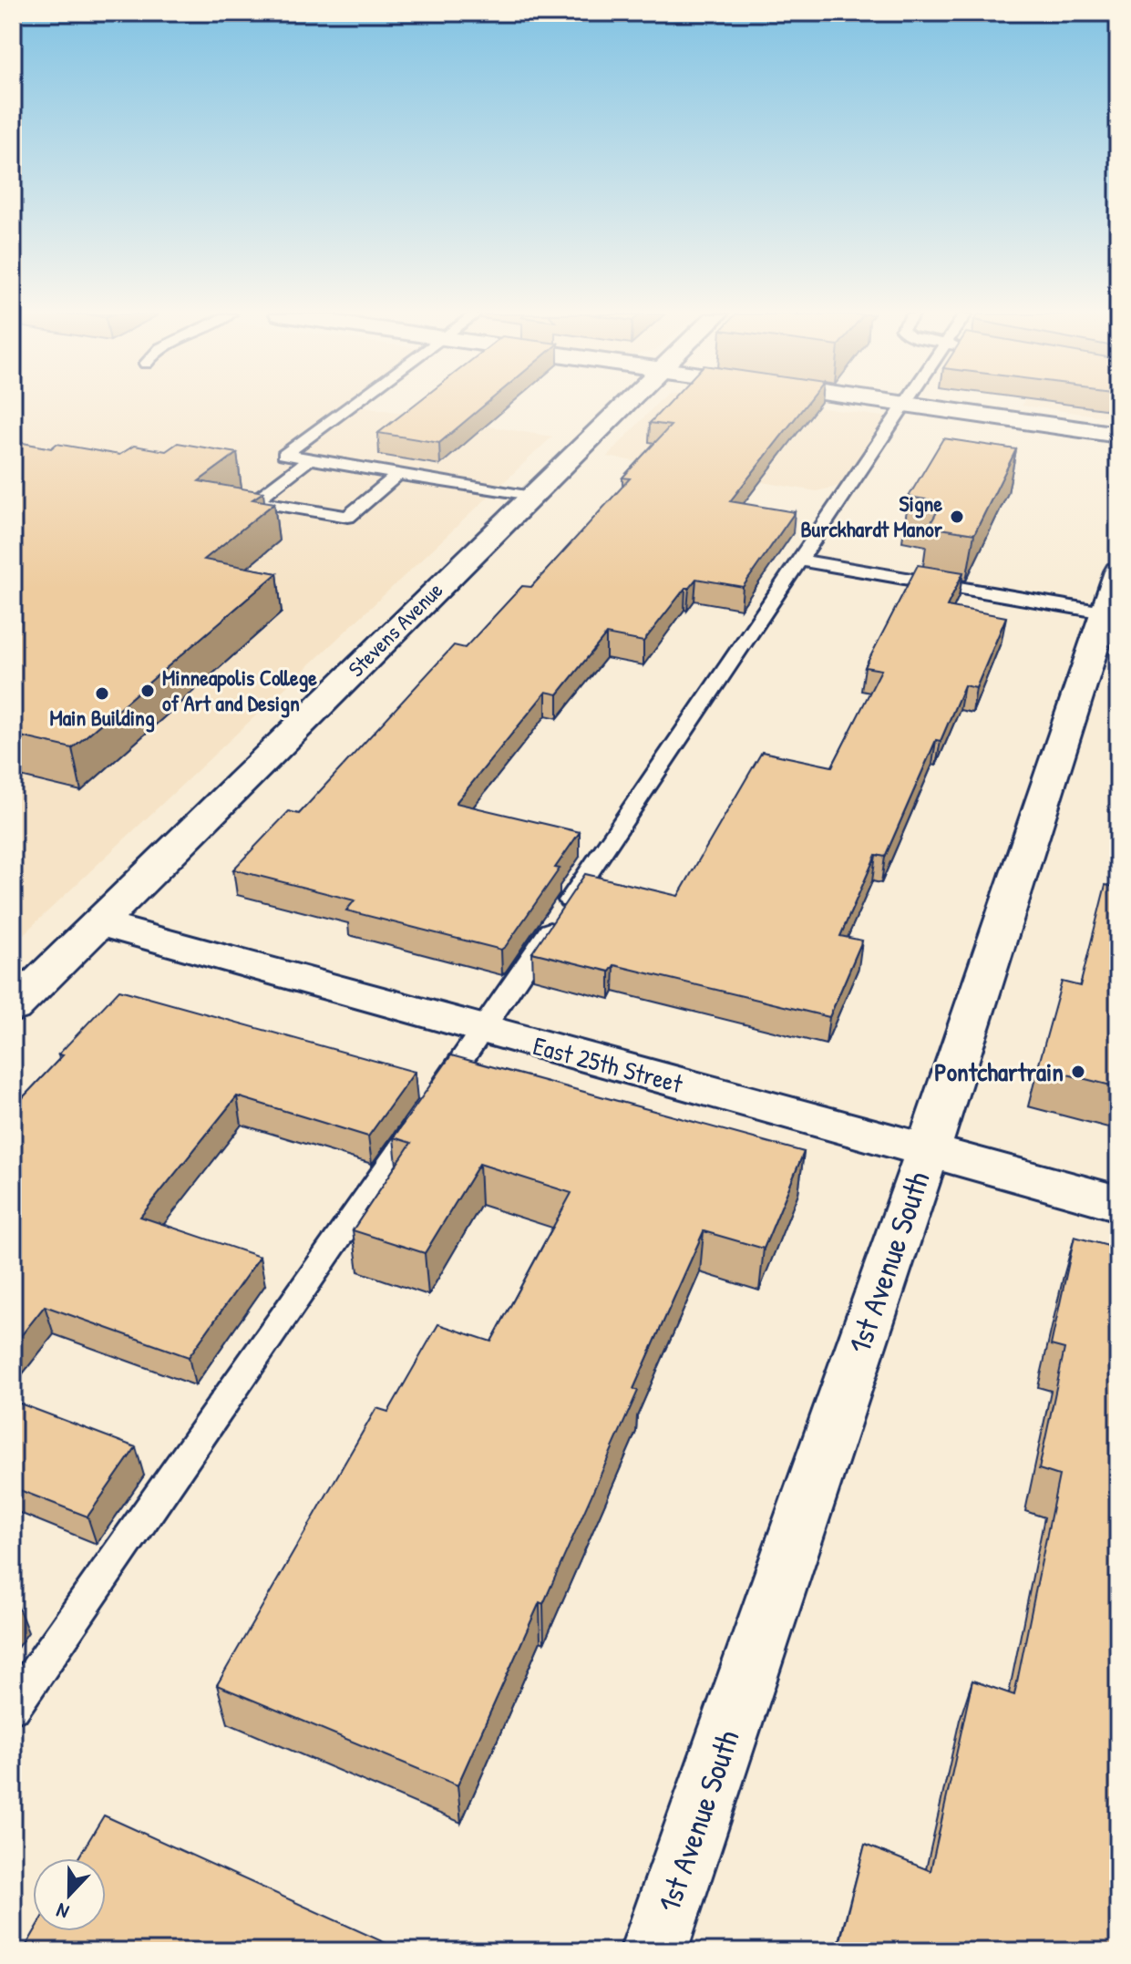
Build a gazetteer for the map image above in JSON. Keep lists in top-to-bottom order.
{
  "streets": {
    "street": ["Stevens Avenue", "East 25th Street", "1st Avenue South"]
  },
  "crossings": [
    ["Stevens Avenue", "East 25th Street"],
    ["East 25th Street", "1st Avenue South"]
  ],
  "places": [
    "Signe Burckhardt Manor",
    "Minneapolis College of Art and Design",
    "Main Building",
    "Pontchartrain"
  ],
  "north": "bottom"
}
